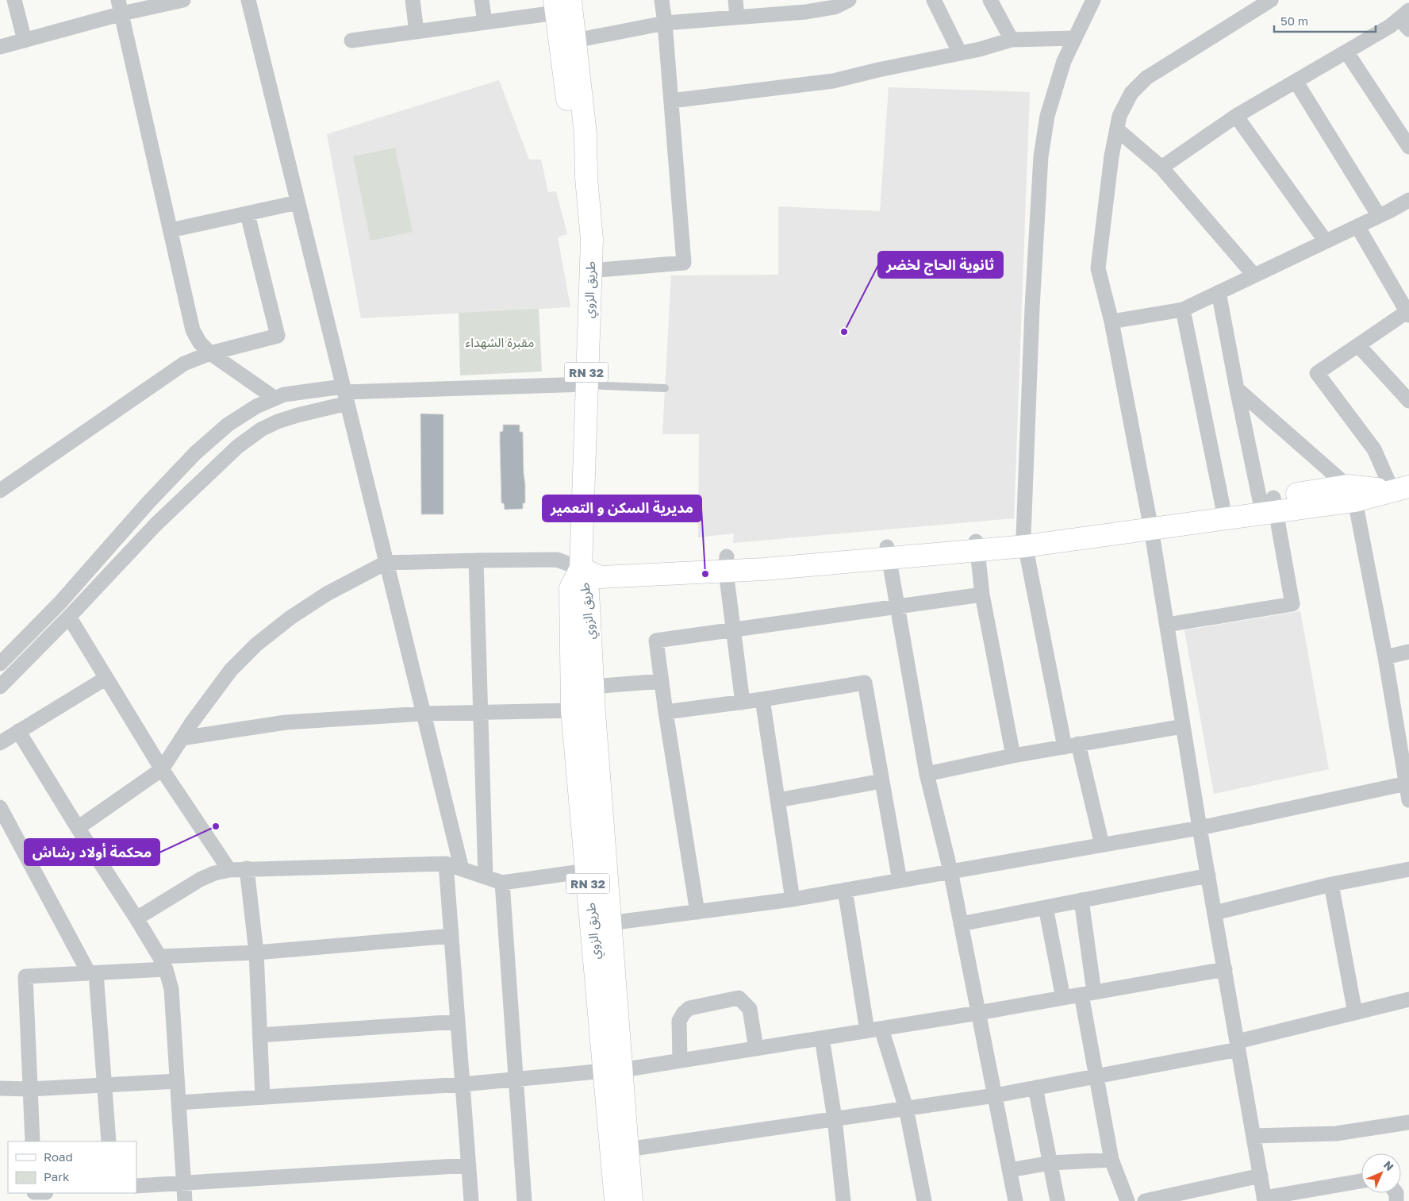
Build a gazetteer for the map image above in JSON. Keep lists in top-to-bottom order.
{
  "streets": {
    "main road": ["طريق الزوي", "RN 32"]
  },
  "parks": ["مقبرة الشهداء"],
  "places": ["ثانوية الحاج لخضر", "مديرية السكن و التعمير", "محكمة أولاد رشاش"],
  "legend": ["Road", "Park"],
  "scale_bar": "50 m",
  "north": "top right"
}
